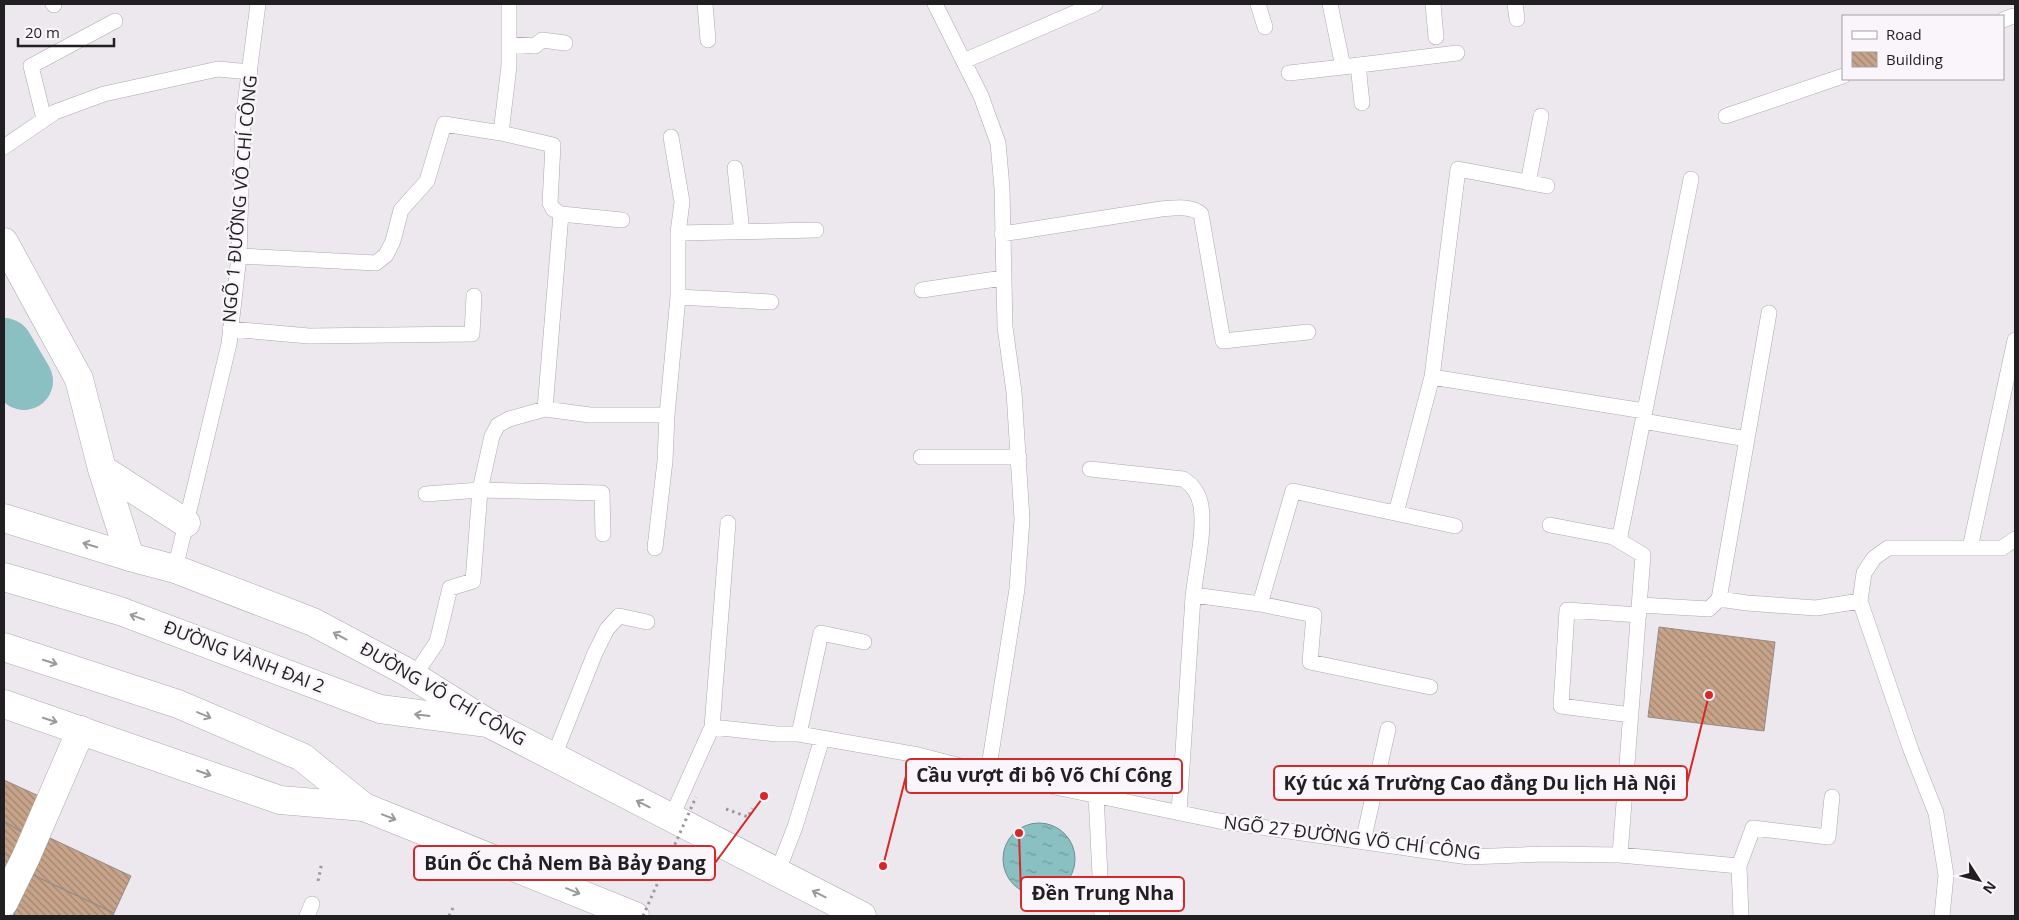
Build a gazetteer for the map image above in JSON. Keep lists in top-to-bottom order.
{
  "streets": {
    "main road": ["ĐƯỜNG VÀNH ĐAI 2", "ĐƯỜNG VÕ CHÍ CÔNG"],
    "lane": ["NGÕ 1 ĐƯỜNG VÕ CHÍ CÔNG", "NGÕ 27 ĐƯỜNG VÕ CHÍ CÔNG"]
  },
  "crossings": [
    ["NGÕ 1 ĐƯỜNG VÕ CHÍ CÔNG", "ĐƯỜNG VÕ CHÍ CÔNG"],
    ["ĐƯỜNG VÀNH ĐAI 2", "ĐƯỜNG VÕ CHÍ CÔNG"]
  ],
  "places": [
    "Ký túc xá Trường Cao đẳng Du lịch Hà Nội",
    "Bún Ốc Chả Nem Bà Bảy Đang",
    "Đền Trung Nha",
    "Cầu vượt đi bộ Võ Chí Công"
  ],
  "legend": ["Road", "Building"],
  "scale_bar": "20 m",
  "north": "bottom right"
}
